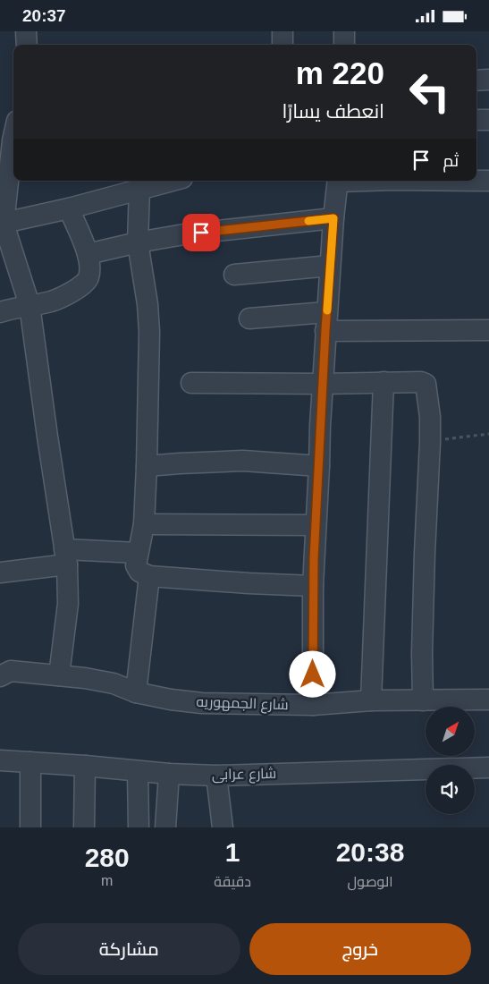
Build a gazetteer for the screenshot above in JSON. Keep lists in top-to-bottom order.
{
  "streets": {
    "street": ["شارع الجمهوريه", "شارع عرابى"]
  },
  "north": "top right",
  "page": {
    "status": "20:37",
    "turn": ["220 m", "انعطف يسارًا"],
    "then": "ثم",
    "eta": [
      "20:38",
      "الوصول",
      "1",
      "دقيقة",
      "280",
      "m"
    ],
    "buttons": ["خروج", "مشاركة"]
  }
}
